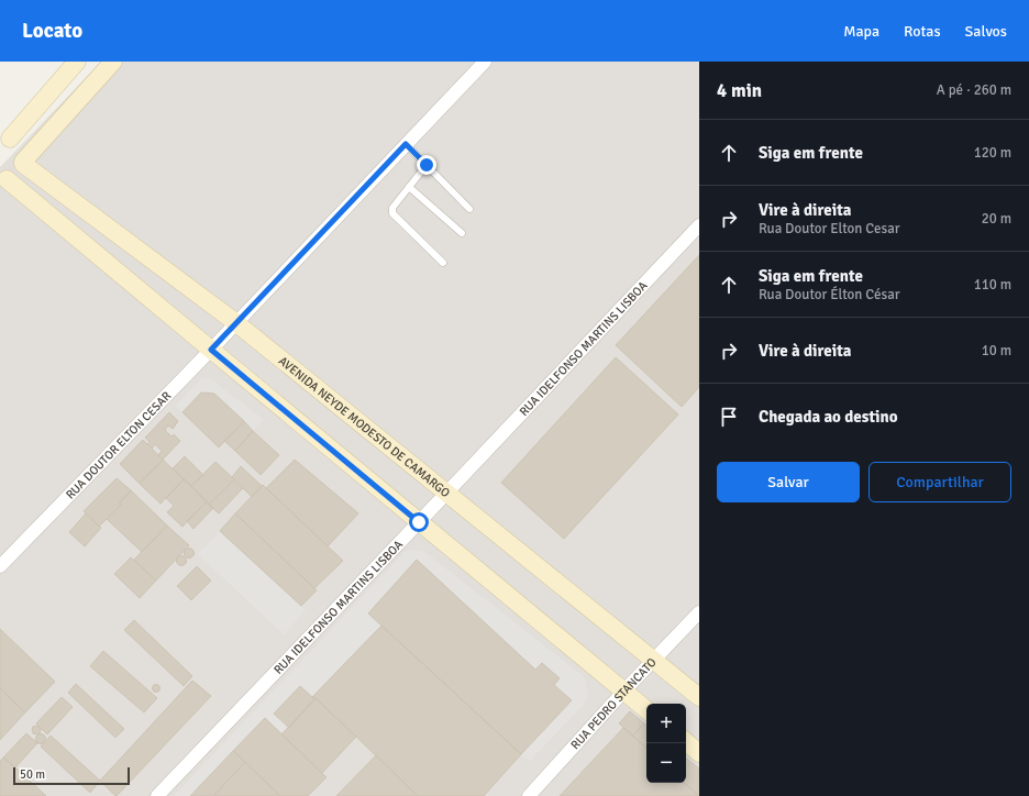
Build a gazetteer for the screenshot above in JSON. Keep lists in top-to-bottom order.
{
  "streets": {
    "street": [
      "RUA IDELFONSO MARTINS LISBOA",
      "AVENIDA NEYDE MODESTO DE CAMARGO",
      "RUA DOUTOR ELTON CESAR",
      "RUA PEDRO STANCATO"
    ]
  },
  "crossings": [
    ["RUA IDELFONSO MARTINS LISBOA", "AVENIDA NEYDE MODESTO DE CAMARGO"],
    ["AVENIDA NEYDE MODESTO DE CAMARGO", "RUA DOUTOR ELTON CESAR"],
    ["AVENIDA NEYDE MODESTO DE CAMARGO", "RUA PEDRO STANCATO"]
  ],
  "scale_bar": "50 m",
  "page": {
    "header": "Locato",
    "nav": ["Mapa", "Rotas", "Salvos"],
    "heading": ["4 min", "A pé · 260 m"],
    "list": [
      ["Siga em frente", "120 m"],
      ["Vire à direita", "Rua Doutor Elton Cesar", "20 m"],
      ["Siga em frente", "Rua Doutor Élton César", "110 m"],
      ["Vire à direita", "10 m"],
      "Chegada ao destino"
    ],
    "buttons": ["Salvar", "Compartilhar"],
    "map_buttons": ["+", "−"],
    "scale": "50 m"
  }
}
